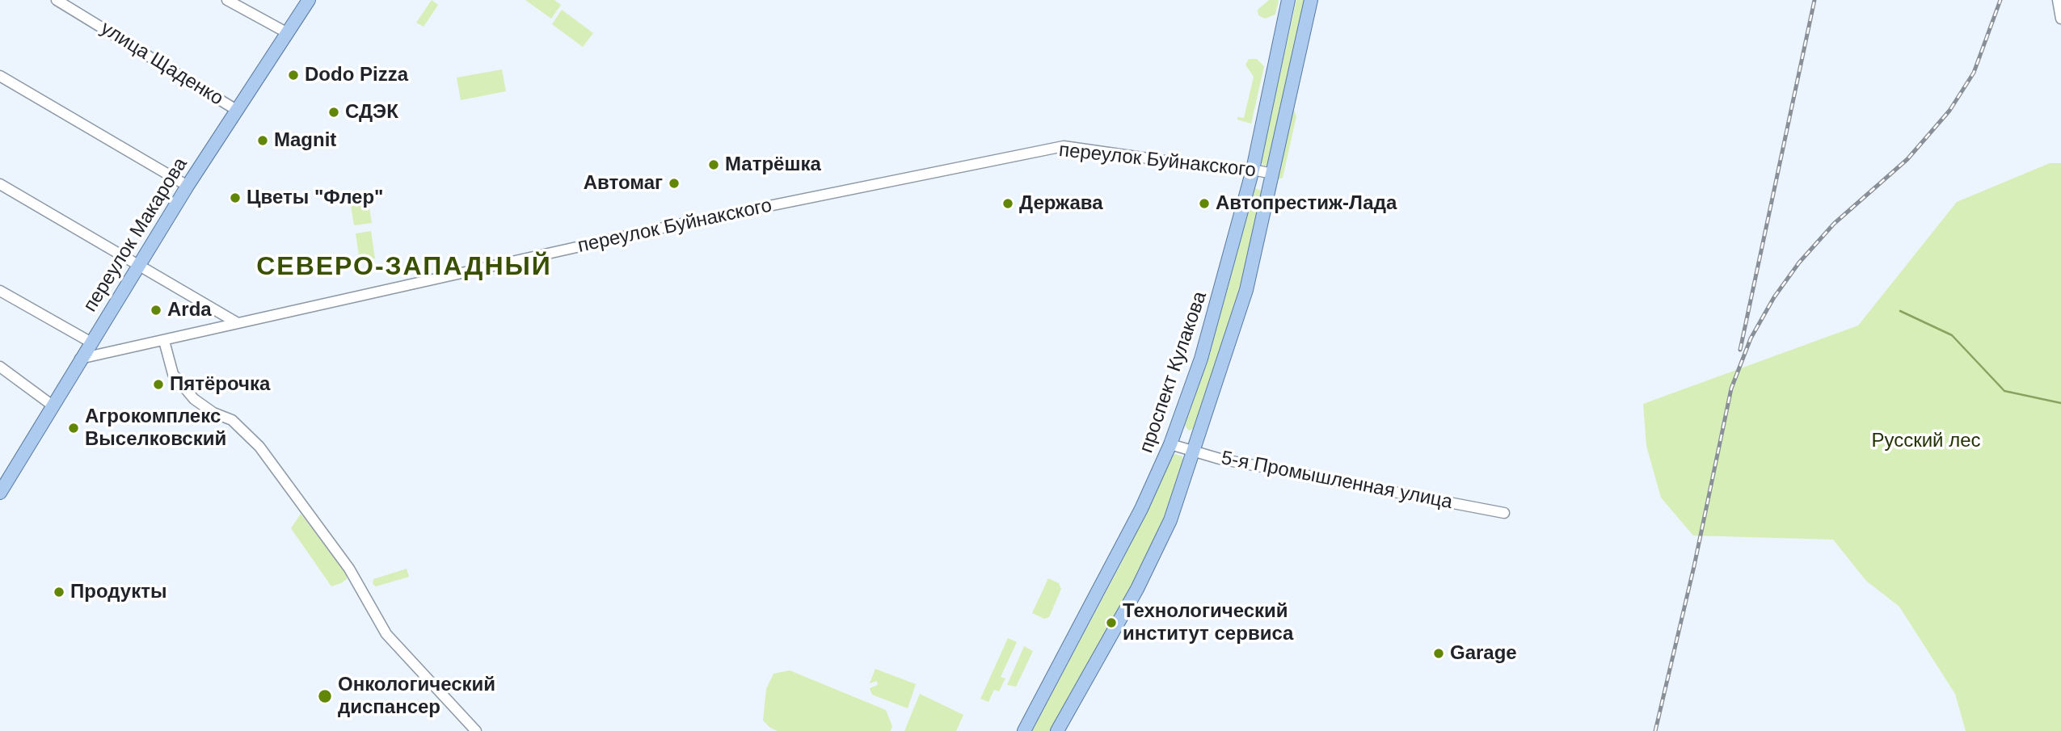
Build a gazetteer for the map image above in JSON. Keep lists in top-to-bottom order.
{
  "streets": {
    "main road": ["переулок Макарова", "проспект Кулакова"],
    "street": ["улица Щаденко", "переулок Буйнакского", "5-я Промышленная улица"]
  },
  "crossings": [
    ["улица Щаденко", "переулок Макарова"],
    ["переулок Буйнакского", "переулок Макарова"],
    ["переулок Буйнакского", "проспект Кулакова"],
    ["проспект Кулакова", "5-я Промышленная улица"]
  ],
  "districts": ["СЕВЕРО-ЗАПАДНЫЙ"],
  "parks": ["Русский лес"],
  "places": [
    "Dodo Pizza",
    "СДЭК",
    "Magnit",
    "Матрёшка",
    "Автомаг",
    "Цветы \"Флер\"",
    "Держава",
    "Автопрестиж-Лада",
    "Arda",
    "Пятёрочка",
    "Агрокомплекс Выселковский",
    "Продукты",
    "Технологический институт сервиса",
    "Garage",
    "Онкологический диспансер"
  ]
}
